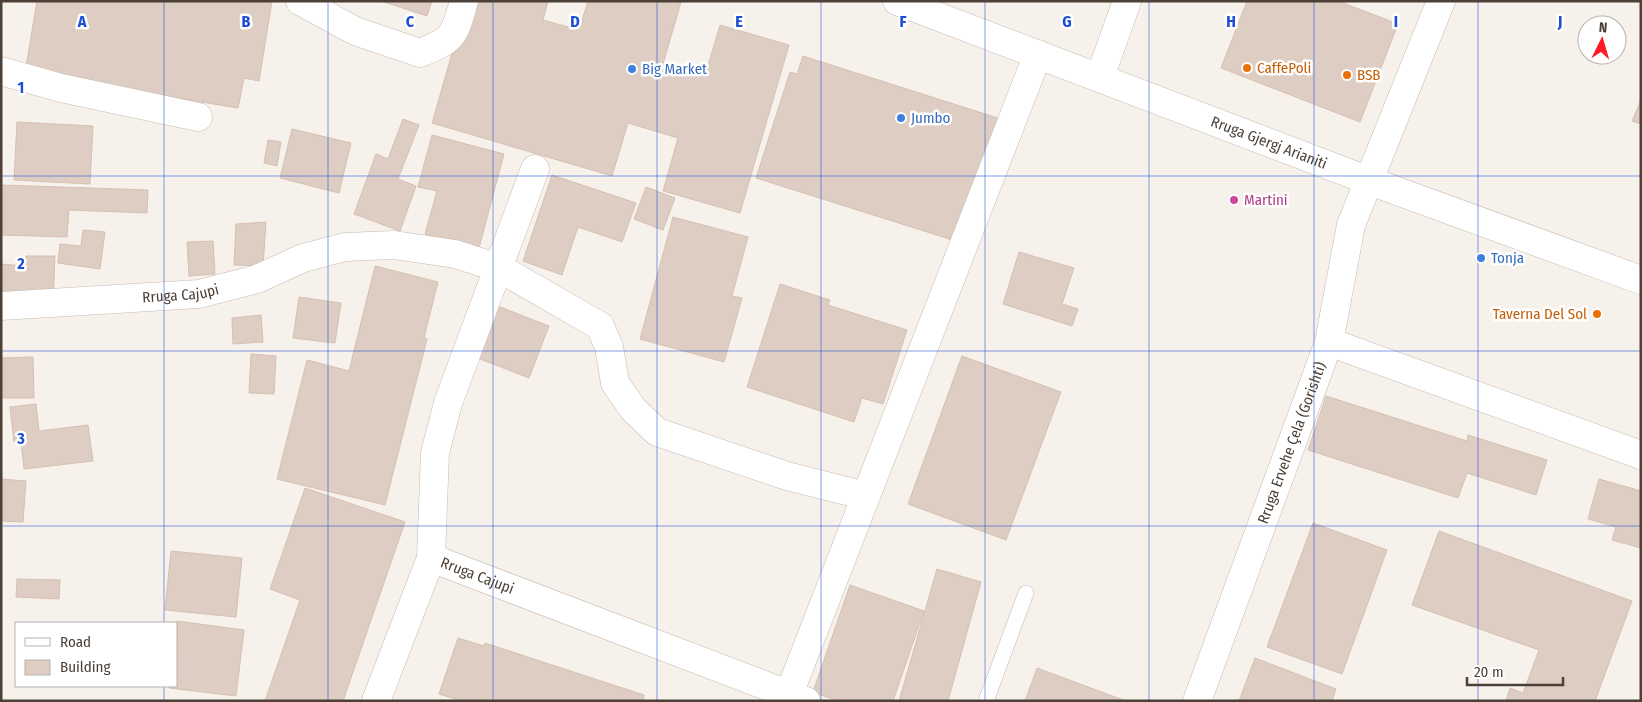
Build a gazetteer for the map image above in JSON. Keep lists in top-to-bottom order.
{
  "streets": {
    "street": ["Rruga Gjergj Arianiti", "Rruga Cajupi", "Rruga Ervehe Çela (Gorishti)"]
  },
  "crossings": [
    ["Rruga Gjergj Arianiti", "Rruga Ervehe Çela (Gorishti)"]
  ],
  "places": [
    "CaffePoli",
    "Big Market",
    "BSB",
    "Jumbo",
    "Martini",
    "Tonja",
    "Taverna Del Sol"
  ],
  "legend": ["Road", "Building"],
  "scale_bar": "20 m",
  "north": "top",
  "grid": {
    "columns": [
      "A",
      "B",
      "C",
      "D",
      "E",
      "F",
      "G",
      "H",
      "I",
      "J"
    ],
    "rows": ["1", "2", "3"]
  }
}
